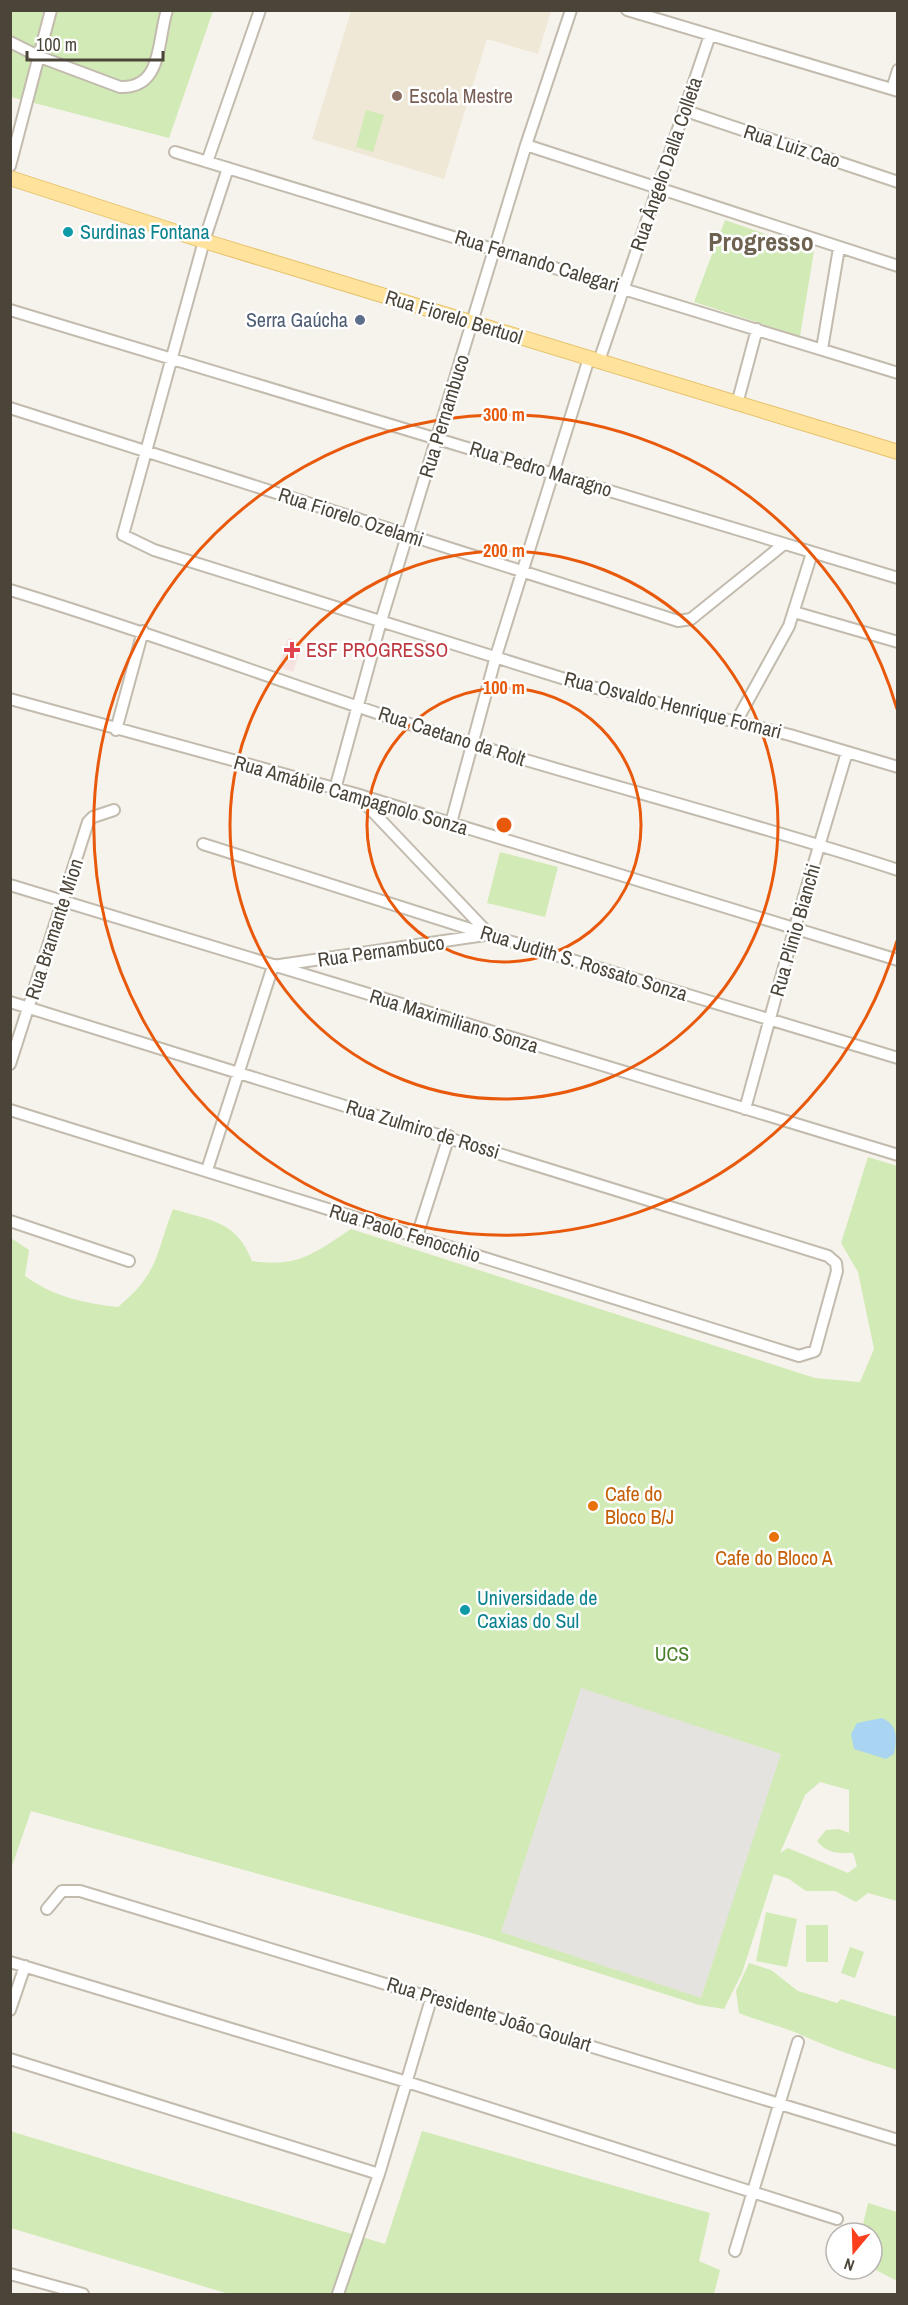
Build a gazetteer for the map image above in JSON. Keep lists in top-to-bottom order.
{
  "streets": {
    "main road": ["Rua Fiorelo Bertuol"],
    "street": [
      "Rua Luiz Cao",
      "Rua Ângelo Dalla Colleta",
      "Rua Fernando Calegari",
      "Rua Pernambuco",
      "Rua Pedro Maragno",
      "Rua Fiorelo Ozelami",
      "Rua Osvaldo Henrique Fornari",
      "Rua Caetano da Rolt",
      "Rua Amábile Campagnolo Sonza",
      "Rua Bramante Mion",
      "Rua Plinio Bianchi",
      "Rua Judith S. Rossato Sonza",
      "Rua Maximiliano Sonza",
      "Rua Zulmiro de Rossi",
      "Rua Paolo Fenocchio",
      "Rua Presidente João Goulart"
    ]
  },
  "crossings": [
    ["Rua Luiz Cao", "Rua Ângelo Dalla Colleta"],
    ["Rua Ângelo Dalla Colleta", "Rua Fernando Calegari"],
    ["Rua Ângelo Dalla Colleta", "Rua Fiorelo Bertuol"],
    ["Rua Ângelo Dalla Colleta", "Rua Pedro Maragno"],
    ["Rua Ângelo Dalla Colleta", "Rua Fiorelo Ozelami"],
    ["Rua Ângelo Dalla Colleta", "Rua Osvaldo Henrique Fornari"],
    ["Rua Ângelo Dalla Colleta", "Rua Caetano da Rolt"],
    ["Rua Ângelo Dalla Colleta", "Rua Amábile Campagnolo Sonza"],
    ["Rua Fernando Calegari", "Rua Pernambuco"],
    ["Rua Fiorelo Bertuol", "Rua Pernambuco"],
    ["Rua Pernambuco", "Rua Pedro Maragno"],
    ["Rua Pernambuco", "Rua Fiorelo Ozelami"],
    ["Rua Pernambuco", "Rua Osvaldo Henrique Fornari"],
    ["Rua Pernambuco", "Rua Caetano da Rolt"],
    ["Rua Pernambuco", "Rua Amábile Campagnolo Sonza"],
    ["Rua Pernambuco", "Rua Judith S. Rossato Sonza"],
    ["Rua Pernambuco", "Rua Maximiliano Sonza"],
    ["Rua Pedro Maragno", "Rua Fiorelo Ozelami"],
    ["Rua Fiorelo Ozelami", "Rua Osvaldo Henrique Fornari"],
    ["Rua Osvaldo Henrique Fornari", "Rua Plinio Bianchi"],
    ["Rua Caetano da Rolt", "Rua Plinio Bianchi"],
    ["Rua Amábile Campagnolo Sonza", "Rua Plinio Bianchi"],
    ["Rua Bramante Mion", "Rua Maximiliano Sonza"],
    ["Rua Bramante Mion", "Rua Zulmiro de Rossi"],
    ["Rua Plinio Bianchi", "Rua Judith S. Rossato Sonza"],
    ["Rua Plinio Bianchi", "Rua Maximiliano Sonza"],
    ["Rua Zulmiro de Rossi", "Rua Paolo Fenocchio"]
  ],
  "districts": ["Progresso"],
  "parks": ["UCS"],
  "places": {
    "other": [
      "Escola Mestre",
      "Surdinas Fontana",
      "Serra Gaúcha",
      "Cafe do Bloco B/J",
      "Cafe do Bloco A",
      "Universidade de Caxias do Sul"
    ],
    "health": ["ESF PROGRESSO"]
  },
  "scale_bar": "100 m",
  "north": "bottom",
  "rings": ["300 m", "200 m", "100 m"]
}
